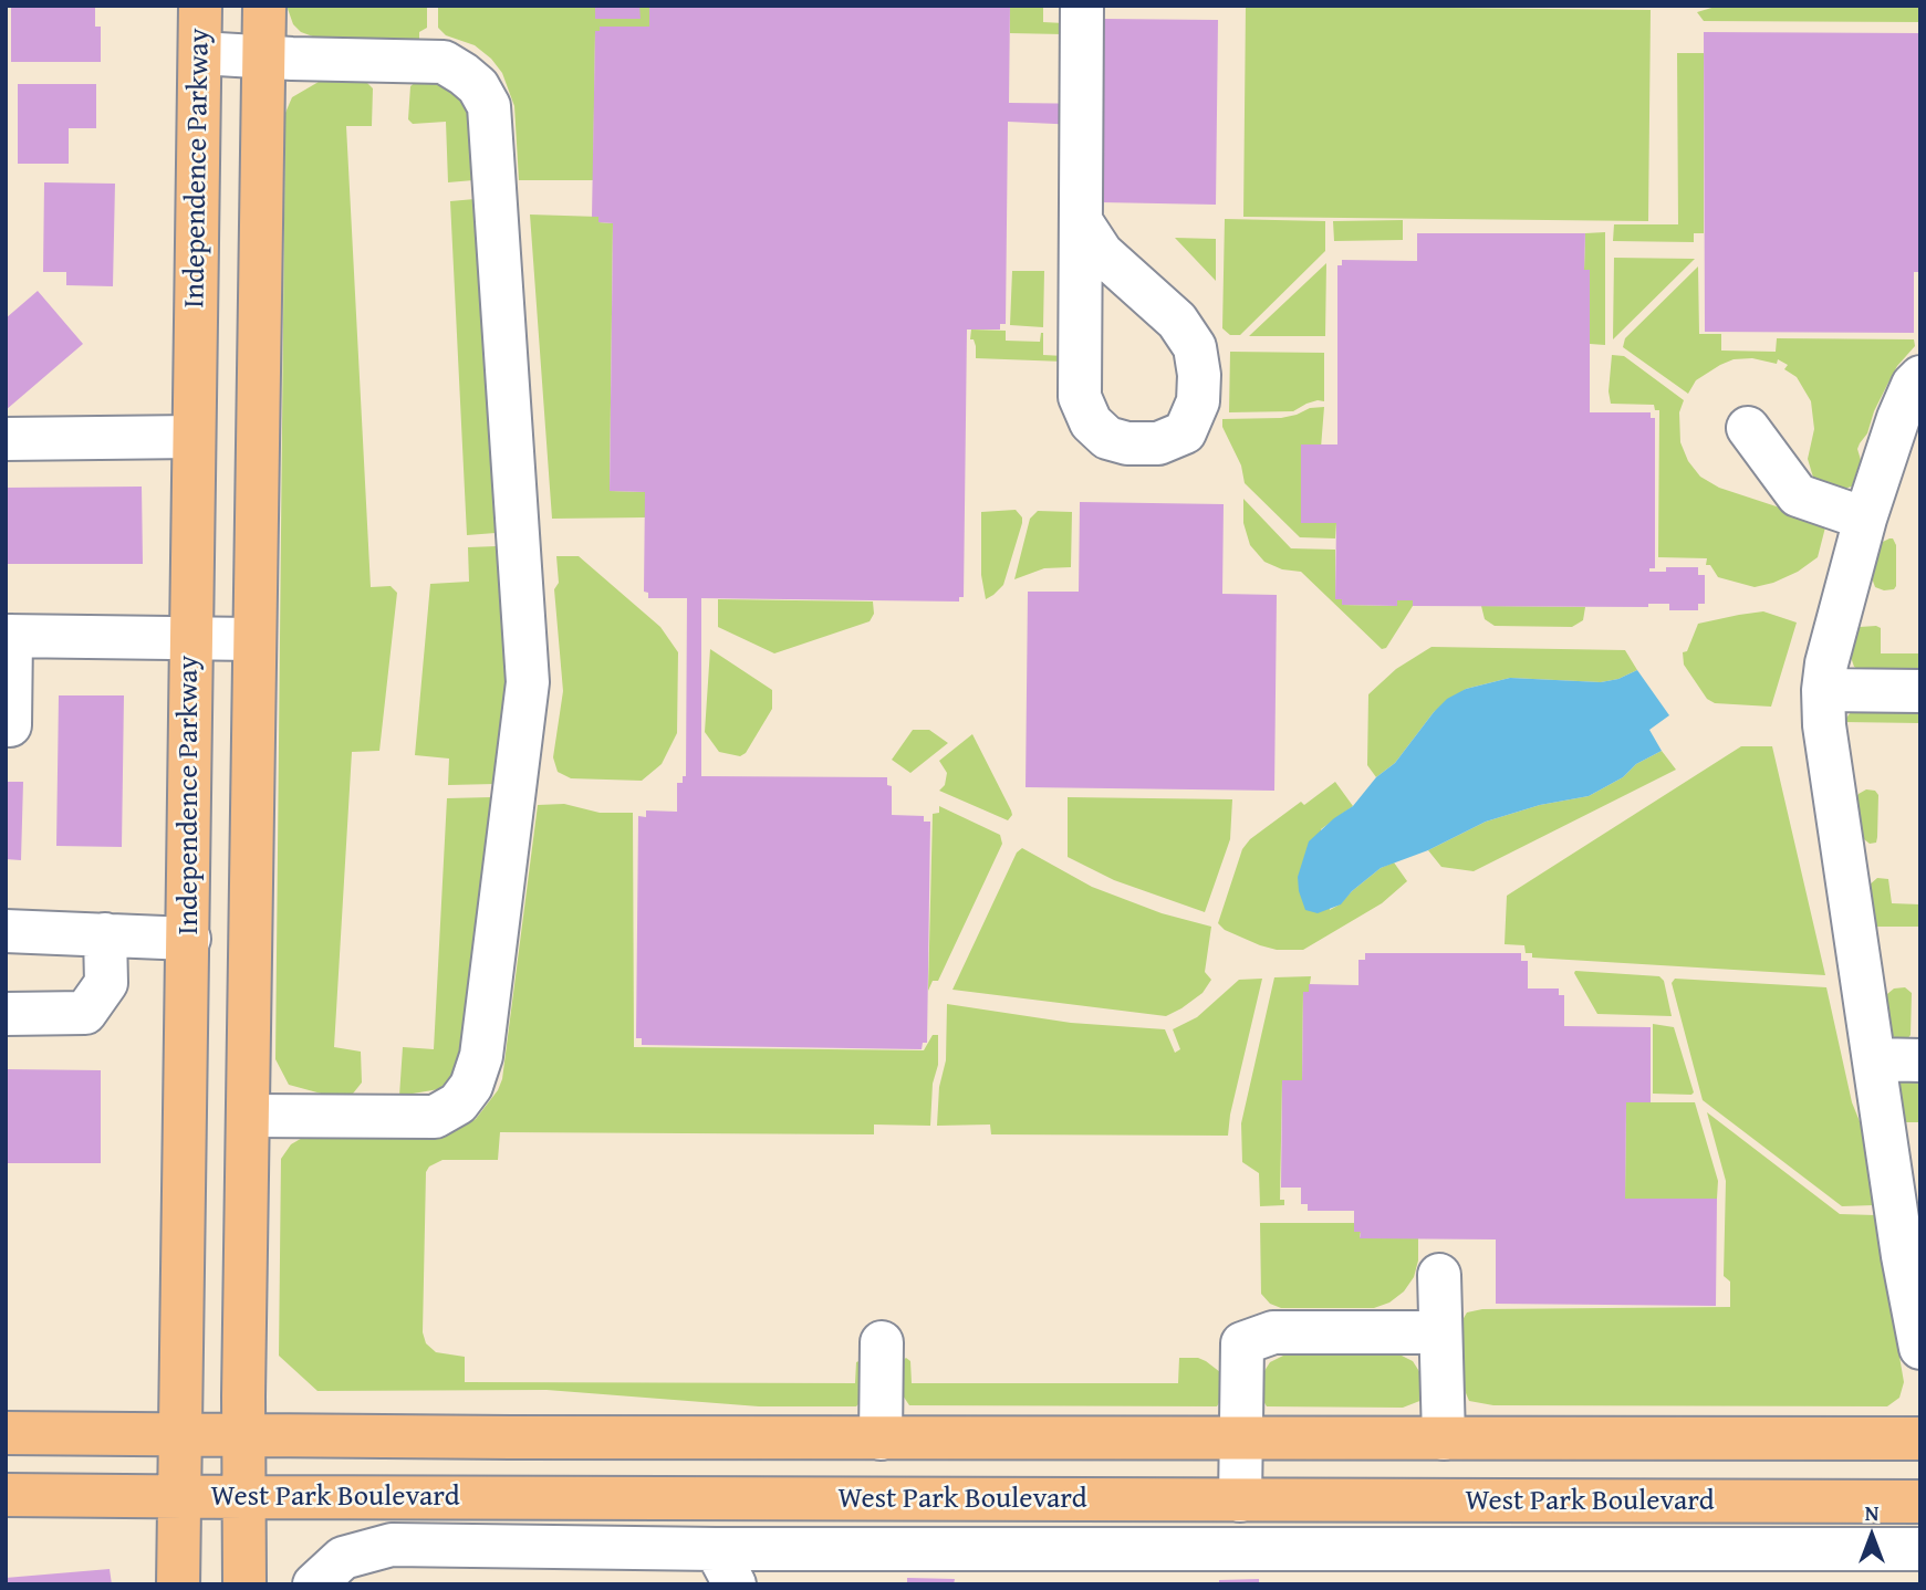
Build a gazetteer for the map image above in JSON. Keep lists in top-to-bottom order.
{
  "streets": {
    "main road": ["Independence Parkway", "West Park Boulevard"]
  },
  "crossings": [
    ["Independence Parkway", "West Park Boulevard"]
  ],
  "north": "top"
}
